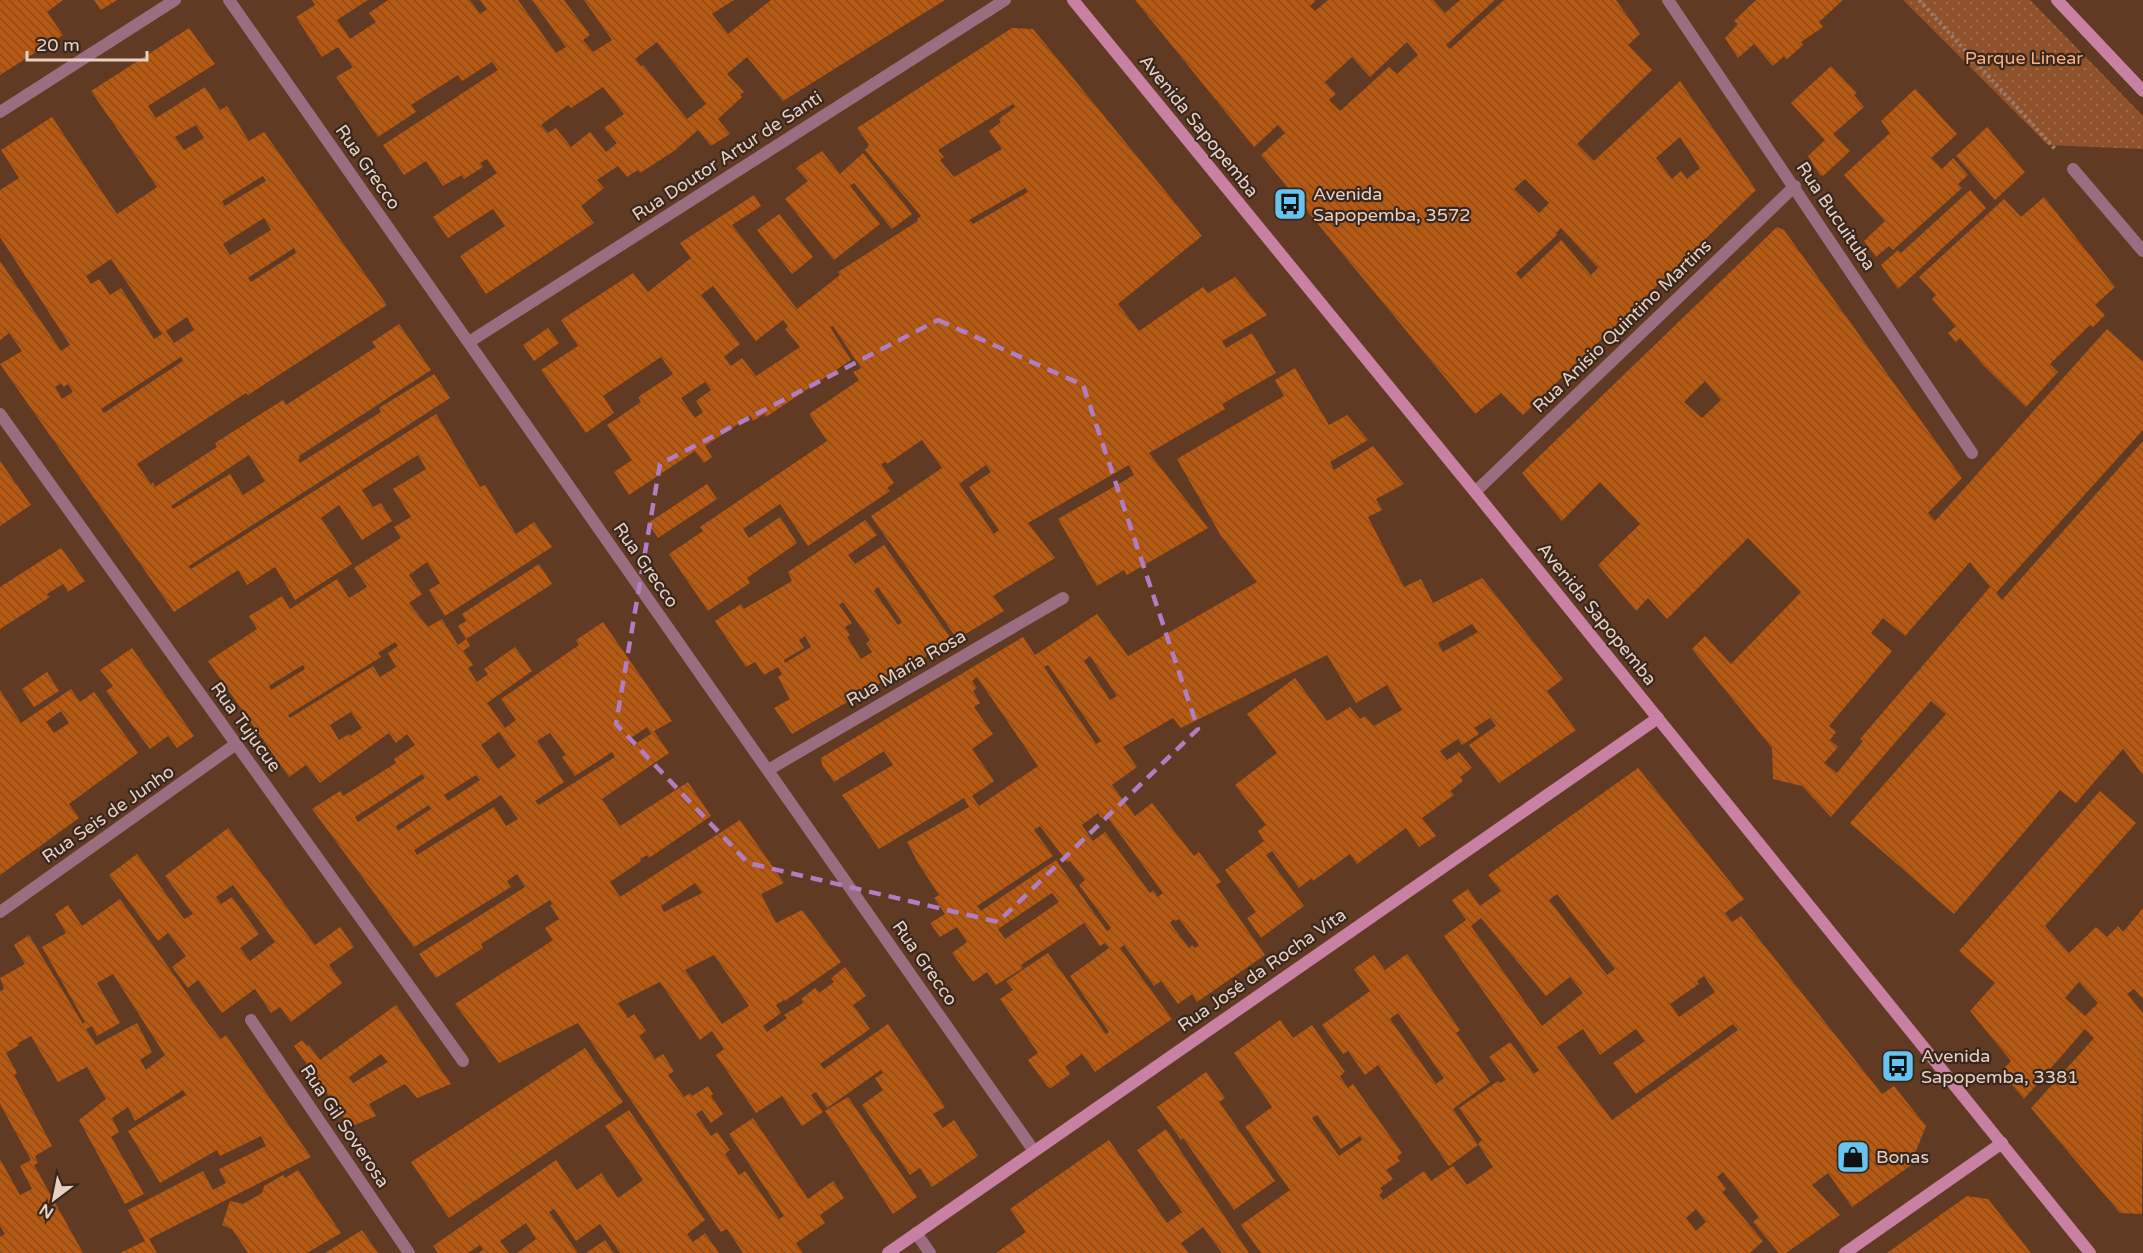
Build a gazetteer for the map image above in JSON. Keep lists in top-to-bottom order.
{
  "streets": {
    "main road": ["Avenida Sapopemba", "Rua José da Rocha Vita"],
    "street": [
      "Rua Doutor Artur de Santi",
      "Rua Grecco",
      "Rua Bucuituba",
      "Rua Anísio Quintino Martins",
      "Rua Maria Rosa",
      "Rua Tujucue",
      "Rua Seis de Junho",
      "Rua Gil Soverosa"
    ]
  },
  "crossings": [
    ["Avenida Sapopemba", "Rua Anísio Quintino Martins"],
    ["Avenida Sapopemba", "Rua José da Rocha Vita"],
    ["Rua Doutor Artur de Santi", "Rua Grecco"],
    ["Rua Grecco", "Rua Maria Rosa"],
    ["Rua Grecco", "Rua José da Rocha Vita"],
    ["Rua Bucuituba", "Rua Anísio Quintino Martins"],
    ["Rua Tujucue", "Rua Seis de Junho"]
  ],
  "parks": ["Parque Linear"],
  "places": {
    "bus stop": ["Avenida Sapopemba, 3572", "Avenida Sapopemba, 3381"],
    "shop": ["Bonas"]
  },
  "scale_bar": "20 m",
  "north": "bottom left"
}
